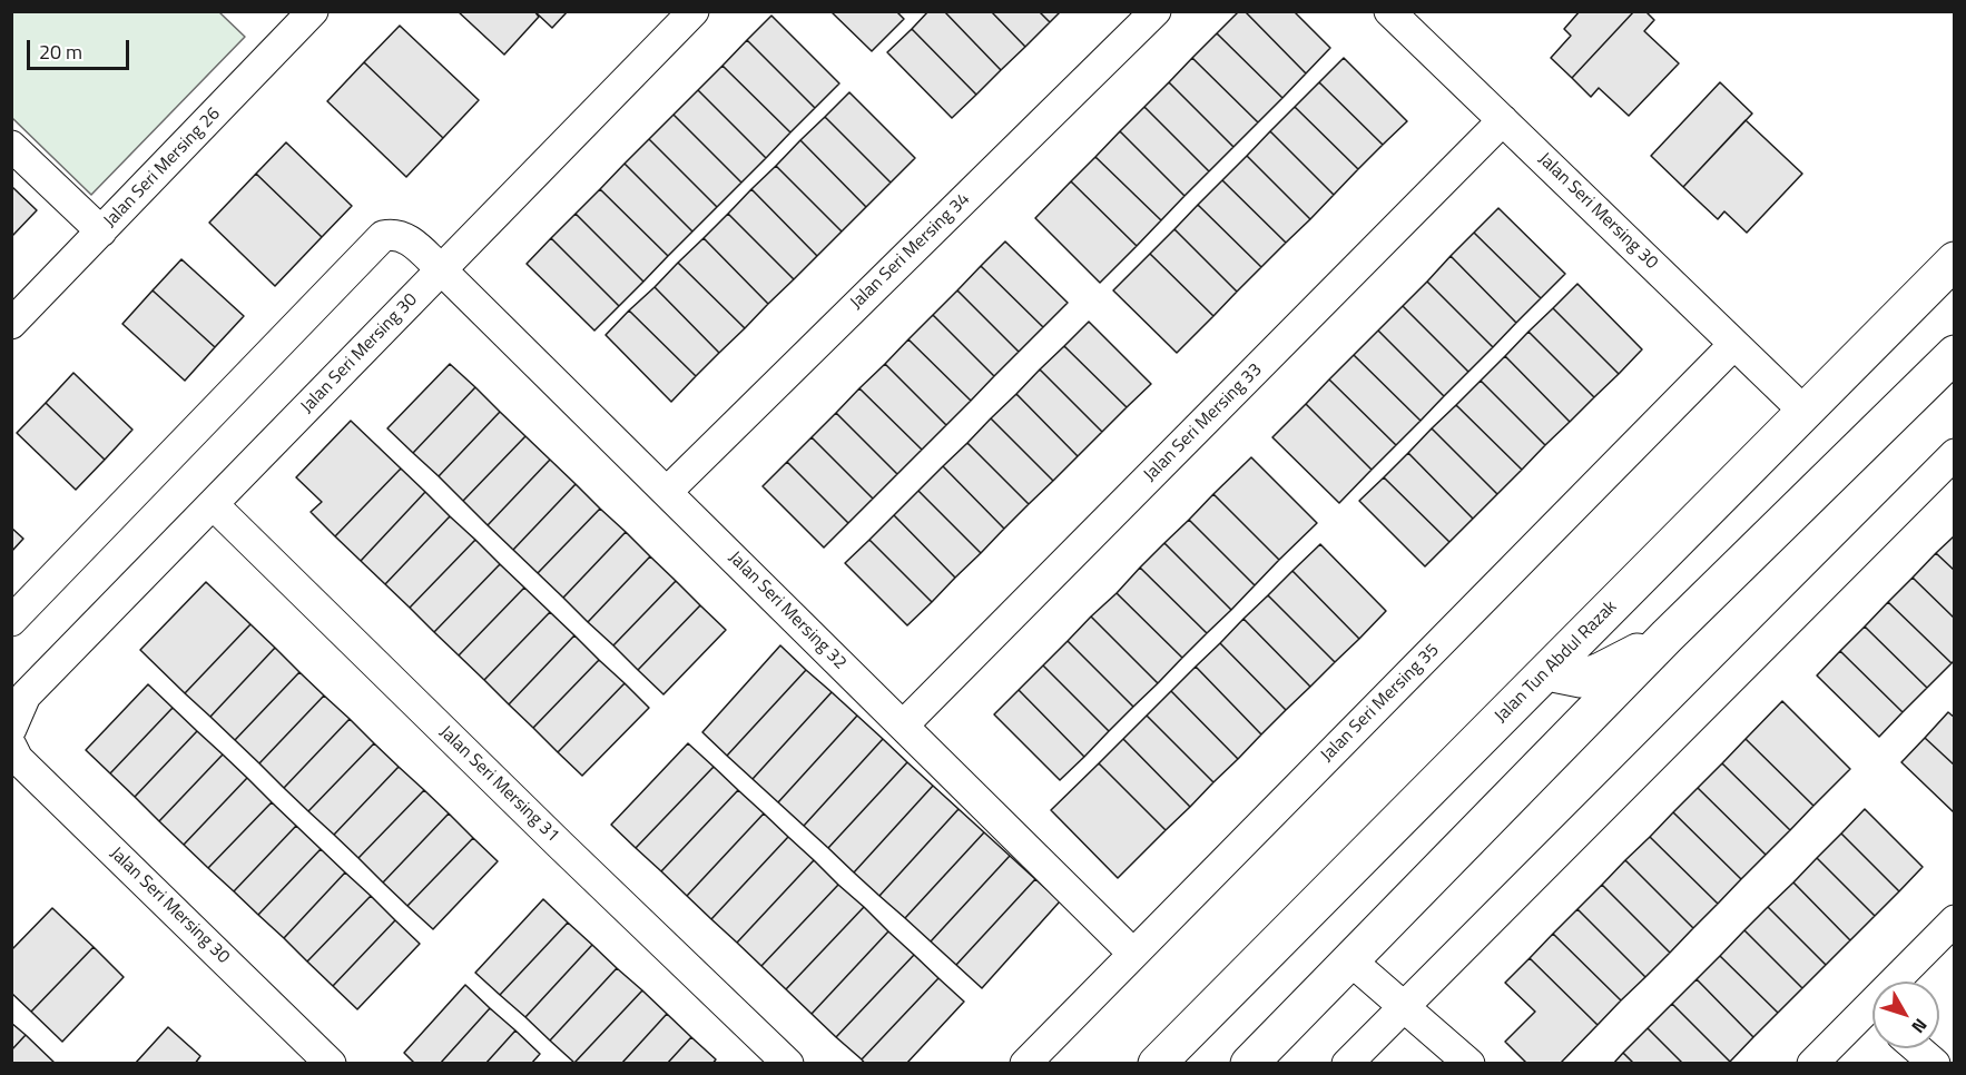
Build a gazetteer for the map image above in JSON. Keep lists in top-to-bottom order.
{
  "streets": {
    "main road": ["Jalan Tun Abdul Razak"],
    "street": [
      "Jalan Seri Mersing 26",
      "Jalan Seri Mersing 30",
      "Jalan Seri Mersing 34",
      "Jalan Seri Mersing 33",
      "Jalan Seri Mersing 32",
      "Jalan Seri Mersing 35",
      "Jalan Seri Mersing 31"
    ]
  },
  "crossings": [
    ["Jalan Seri Mersing 30", "Jalan Seri Mersing 33"],
    ["Jalan Seri Mersing 30", "Jalan Seri Mersing 32"],
    ["Jalan Seri Mersing 30", "Jalan Tun Abdul Razak"],
    ["Jalan Seri Mersing 30", "Jalan Seri Mersing 35"],
    ["Jalan Seri Mersing 30", "Jalan Seri Mersing 31"],
    ["Jalan Seri Mersing 34", "Jalan Seri Mersing 32"],
    ["Jalan Seri Mersing 33", "Jalan Seri Mersing 32"],
    ["Jalan Seri Mersing 32", "Jalan Seri Mersing 35"]
  ],
  "scale_bar": "20 m",
  "north": "bottom right"
}
